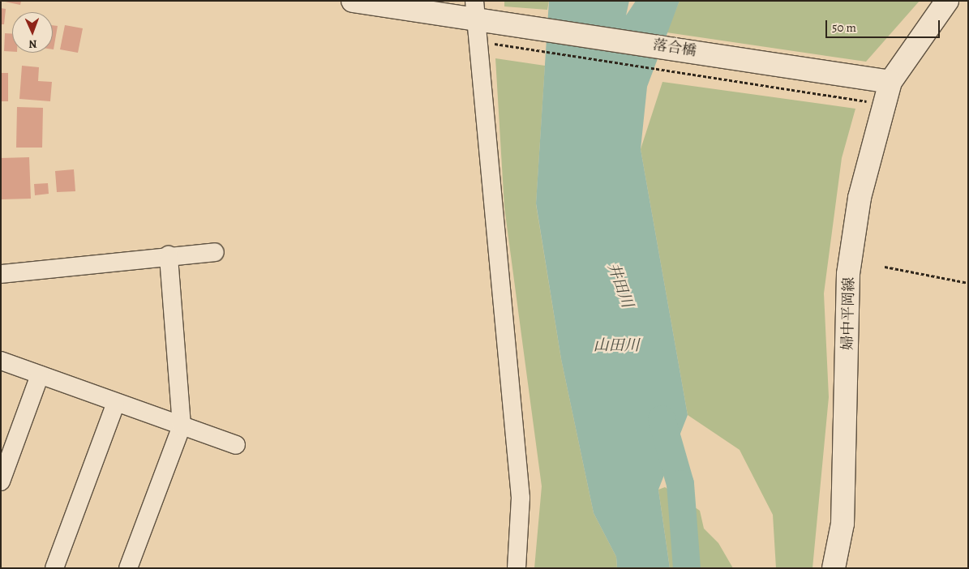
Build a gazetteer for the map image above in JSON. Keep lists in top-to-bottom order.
{
  "streets": {
    "main road": ["落合橋", "婦中平岡線"]
  },
  "crossings": [
    ["落合橋", "婦中平岡線"]
  ],
  "water": ["井田川", "山田川"],
  "scale_bar": "50 m",
  "north": "bottom"
}
